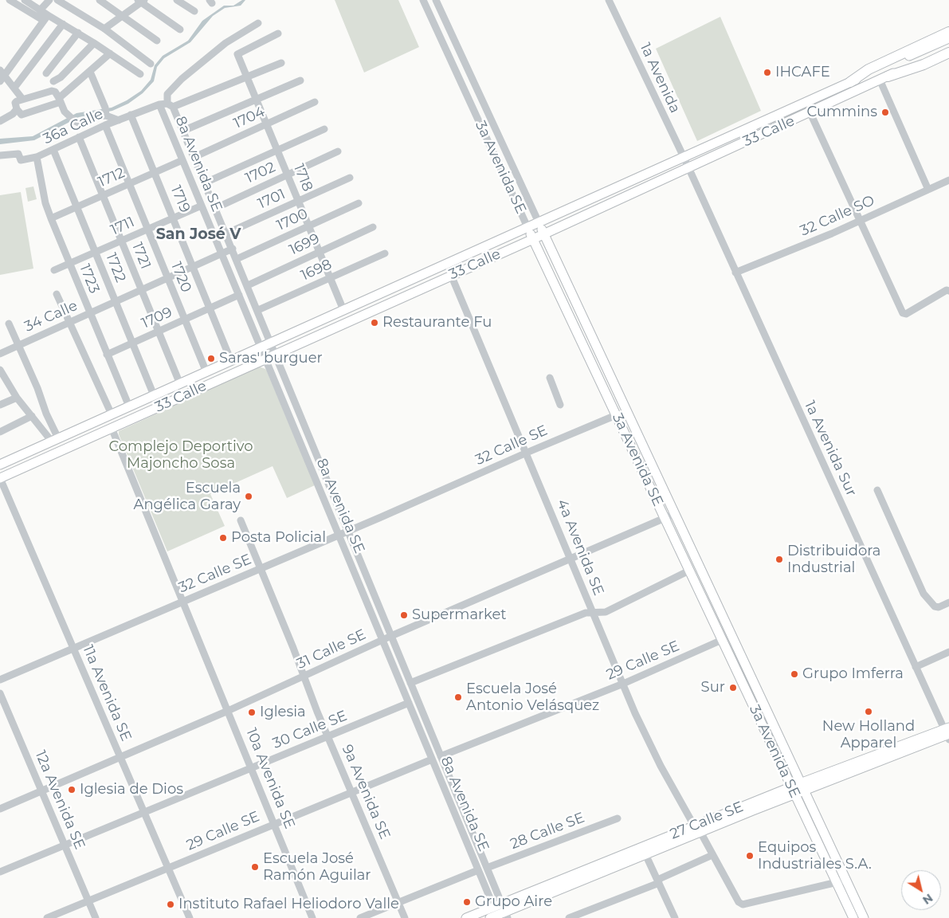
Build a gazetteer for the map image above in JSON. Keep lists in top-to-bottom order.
{
  "streets": {
    "main road": ["33 Calle", "3a Avenida SE", "27 Calle SE"],
    "street": [
      "1a Avenida",
      "1704",
      "36a Calle",
      "8a Avenida SE",
      "1702",
      "1712",
      "1718",
      "1719",
      "1701",
      "32 Calle SO",
      "1700",
      "1711",
      "1699",
      "1721",
      "1722",
      "1698",
      "1720",
      "1723",
      "34 Calle",
      "1709",
      "32 Calle SE",
      "1a Avenida Sur",
      "4a Avenida SE",
      "31 Calle SE",
      "29 Calle SE",
      "11a Avenida SE",
      "30 Calle SE",
      "10a Avenida SE",
      "9a Avenida SE",
      "12a Avenida SE",
      "28 Calle SE"
    ]
  },
  "crossings": [
    ["1a Avenida", "33 Calle"],
    ["1a Avenida", "1a Avenida Sur"],
    ["1704", "8a Avenida SE"],
    ["1704", "1718"],
    ["36a Calle", "8a Avenida SE"],
    ["36a Calle", "1718"],
    ["36a Calle", "1719"],
    ["36a Calle", "1721"],
    ["36a Calle", "1722"],
    ["36a Calle", "1720"],
    ["36a Calle", "1723"],
    ["33 Calle", "8a Avenida SE"],
    ["33 Calle", "3a Avenida SE"],
    ["33 Calle", "1718"],
    ["33 Calle", "1719"],
    ["33 Calle", "1721"],
    ["33 Calle", "1722"],
    ["33 Calle", "1720"],
    ["33 Calle", "1723"],
    ["33 Calle", "1a Avenida Sur"],
    ["33 Calle", "4a Avenida SE"],
    ["33 Calle", "11a Avenida SE"],
    ["33 Calle", "10a Avenida SE"],
    ["8a Avenida SE", "1702"],
    ["8a Avenida SE", "1712"],
    ["8a Avenida SE", "1701"],
    ["8a Avenida SE", "1700"],
    ["8a Avenida SE", "1711"],
    ["8a Avenida SE", "1699"],
    ["8a Avenida SE", "1698"],
    ["8a Avenida SE", "34 Calle"],
    ["8a Avenida SE", "1709"],
    ["8a Avenida SE", "32 Calle SE"],
    ["8a Avenida SE", "31 Calle SE"],
    ["8a Avenida SE", "29 Calle SE"],
    ["8a Avenida SE", "30 Calle SE"],
    ["8a Avenida SE", "27 Calle SE"],
    ["8a Avenida SE", "28 Calle SE"],
    ["3a Avenida SE", "32 Calle SE"],
    ["3a Avenida SE", "4a Avenida SE"],
    ["3a Avenida SE", "31 Calle SE"],
    ["3a Avenida SE", "29 Calle SE"],
    ["3a Avenida SE", "27 Calle SE"],
    ["1702", "1718"],
    ["1712", "1719"],
    ["1712", "1721"],
    ["1712", "1722"],
    ["1712", "1720"],
    ["1712", "1723"],
    ["1718", "1701"],
    ["1718", "1700"],
    ["1718", "1699"],
    ["1718", "1698"],
    ["1719", "1711"],
    ["1719", "34 Calle"],
    ["1719", "1709"],
    ["32 Calle SO", "1a Avenida Sur"],
    ["1711", "1721"],
    ["1711", "1722"],
    ["1711", "1720"],
    ["1711", "1723"],
    ["1721", "34 Calle"],
    ["1721", "1709"],
    ["1722", "34 Calle"],
    ["1722", "1709"],
    ["1720", "34 Calle"],
    ["1720", "1709"],
    ["1723", "34 Calle"],
    ["1723", "1709"],
    ["32 Calle SE", "4a Avenida SE"],
    ["32 Calle SE", "11a Avenida SE"],
    ["32 Calle SE", "10a Avenida SE"],
    ["32 Calle SE", "9a Avenida SE"],
    ["1a Avenida Sur", "27 Calle SE"],
    ["4a Avenida SE", "31 Calle SE"],
    ["4a Avenida SE", "29 Calle SE"],
    ["4a Avenida SE", "27 Calle SE"],
    ["31 Calle SE", "11a Avenida SE"],
    ["31 Calle SE", "10a Avenida SE"],
    ["31 Calle SE", "9a Avenida SE"],
    ["31 Calle SE", "12a Avenida SE"],
    ["29 Calle SE", "11a Avenida SE"],
    ["29 Calle SE", "10a Avenida SE"],
    ["29 Calle SE", "9a Avenida SE"],
    ["29 Calle SE", "12a Avenida SE"],
    ["11a Avenida SE", "30 Calle SE"],
    ["30 Calle SE", "10a Avenida SE"],
    ["30 Calle SE", "9a Avenida SE"],
    ["30 Calle SE", "12a Avenida SE"]
  ],
  "districts": ["San José V"],
  "parks": ["Complejo Deportivo Majoncho Sosa"],
  "places": [
    "IHCAFE",
    "Cummins",
    "Restaurante Fu",
    "Saras' burguer",
    "Escuela Angélica Garay",
    "Posta Policial",
    "Distribuidora Industrial",
    "Supermarket",
    "Grupo Imferra",
    "Sur",
    "Escuela José Antonio Velásquez",
    "New Holland Apparel",
    "Iglesia",
    "Iglesia de Dios",
    "Equipos Industriales S.A.",
    "Escuela José Ramón Aguilar",
    "Grupo Aire",
    "Instituto Rafael Heliodoro Valle"
  ],
  "north": "bottom right"
}
